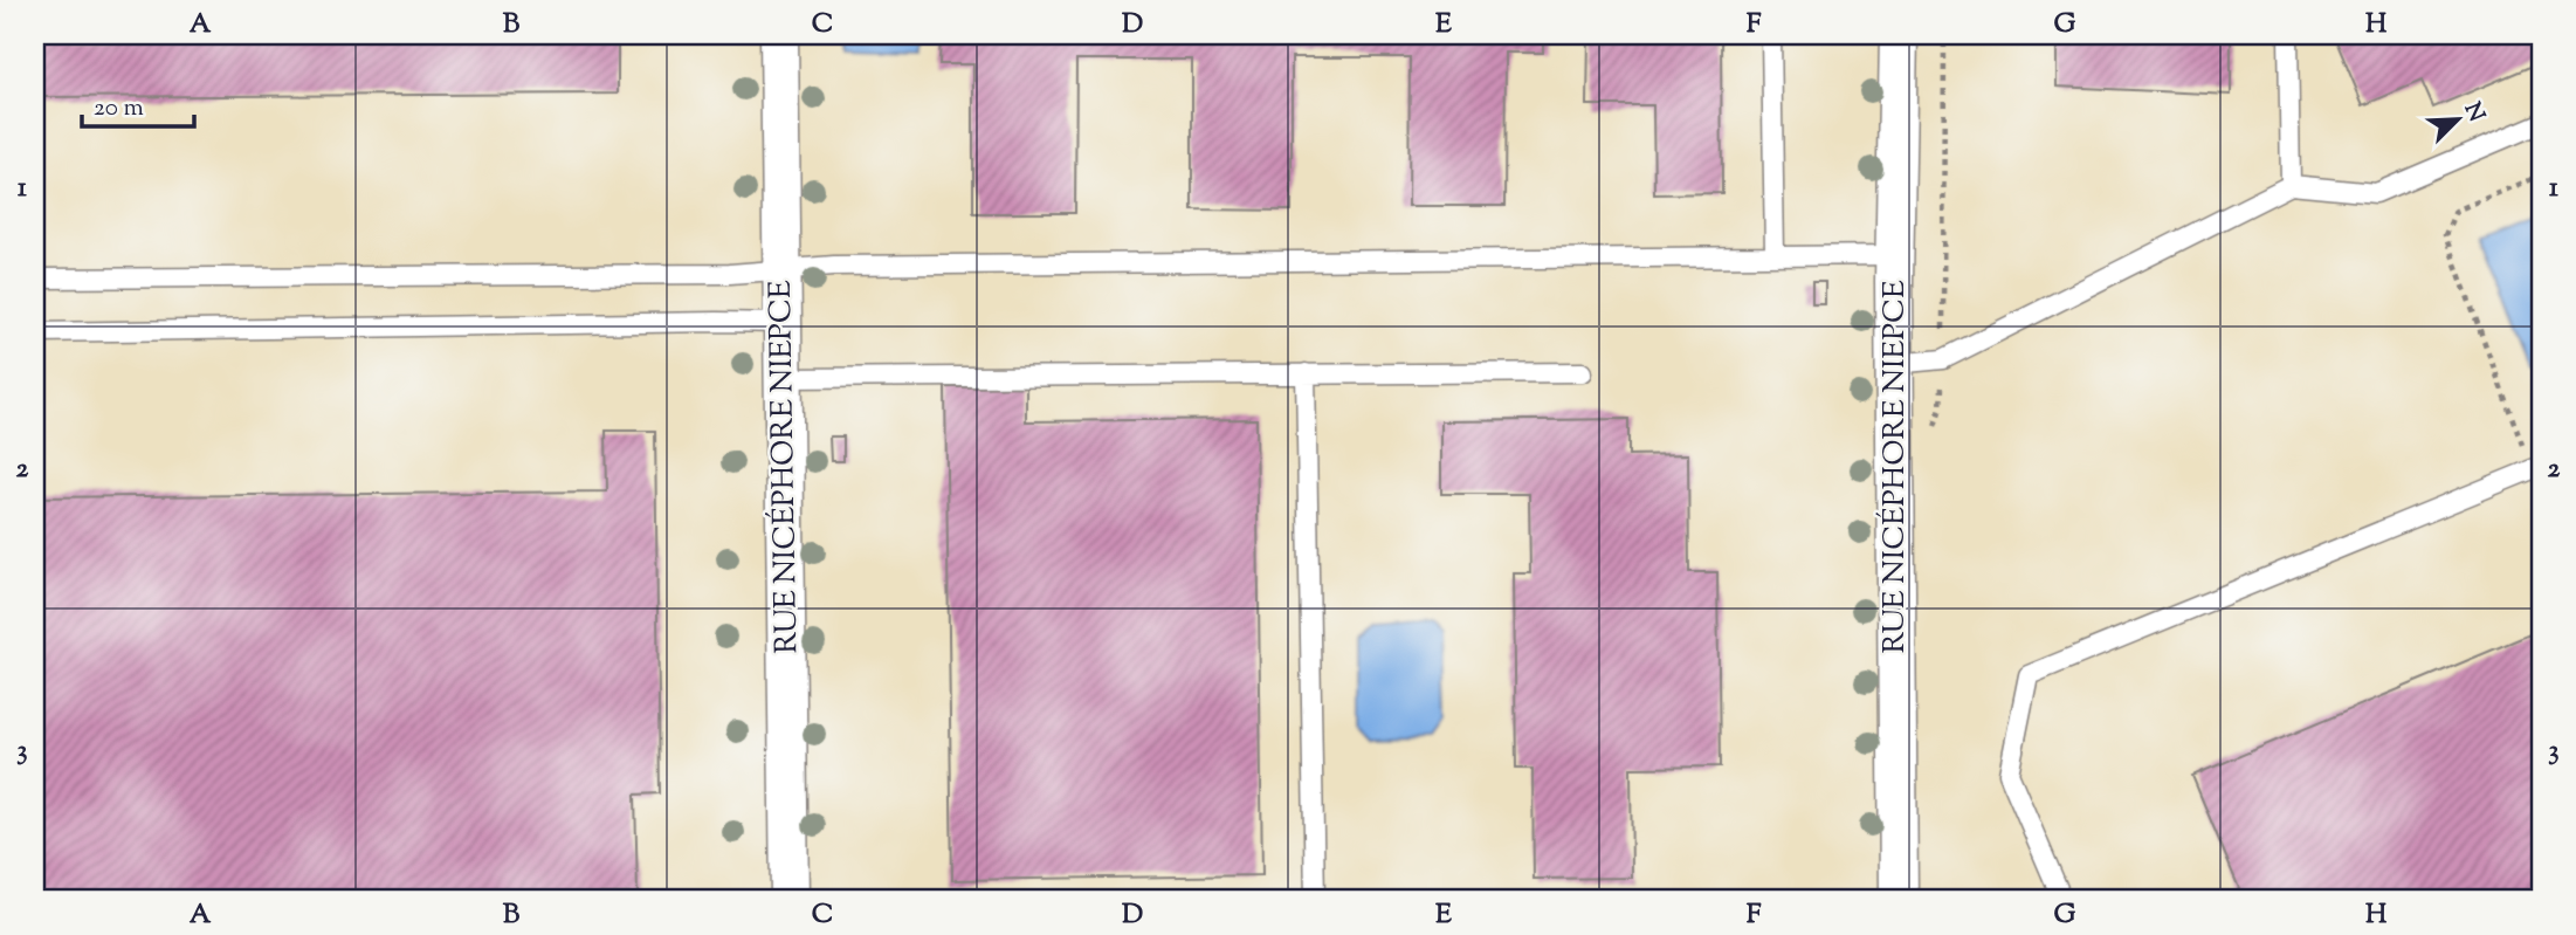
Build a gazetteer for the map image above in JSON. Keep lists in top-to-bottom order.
{
  "streets": {
    "street": ["RUE NICÉPHORE NIEPCE"]
  },
  "scale_bar": "20 m",
  "north": "top right",
  "grid": {
    "columns": [
      "A",
      "B",
      "C",
      "D",
      "E",
      "F",
      "G",
      "H"
    ],
    "rows": ["1", "2", "3"]
  }
}
